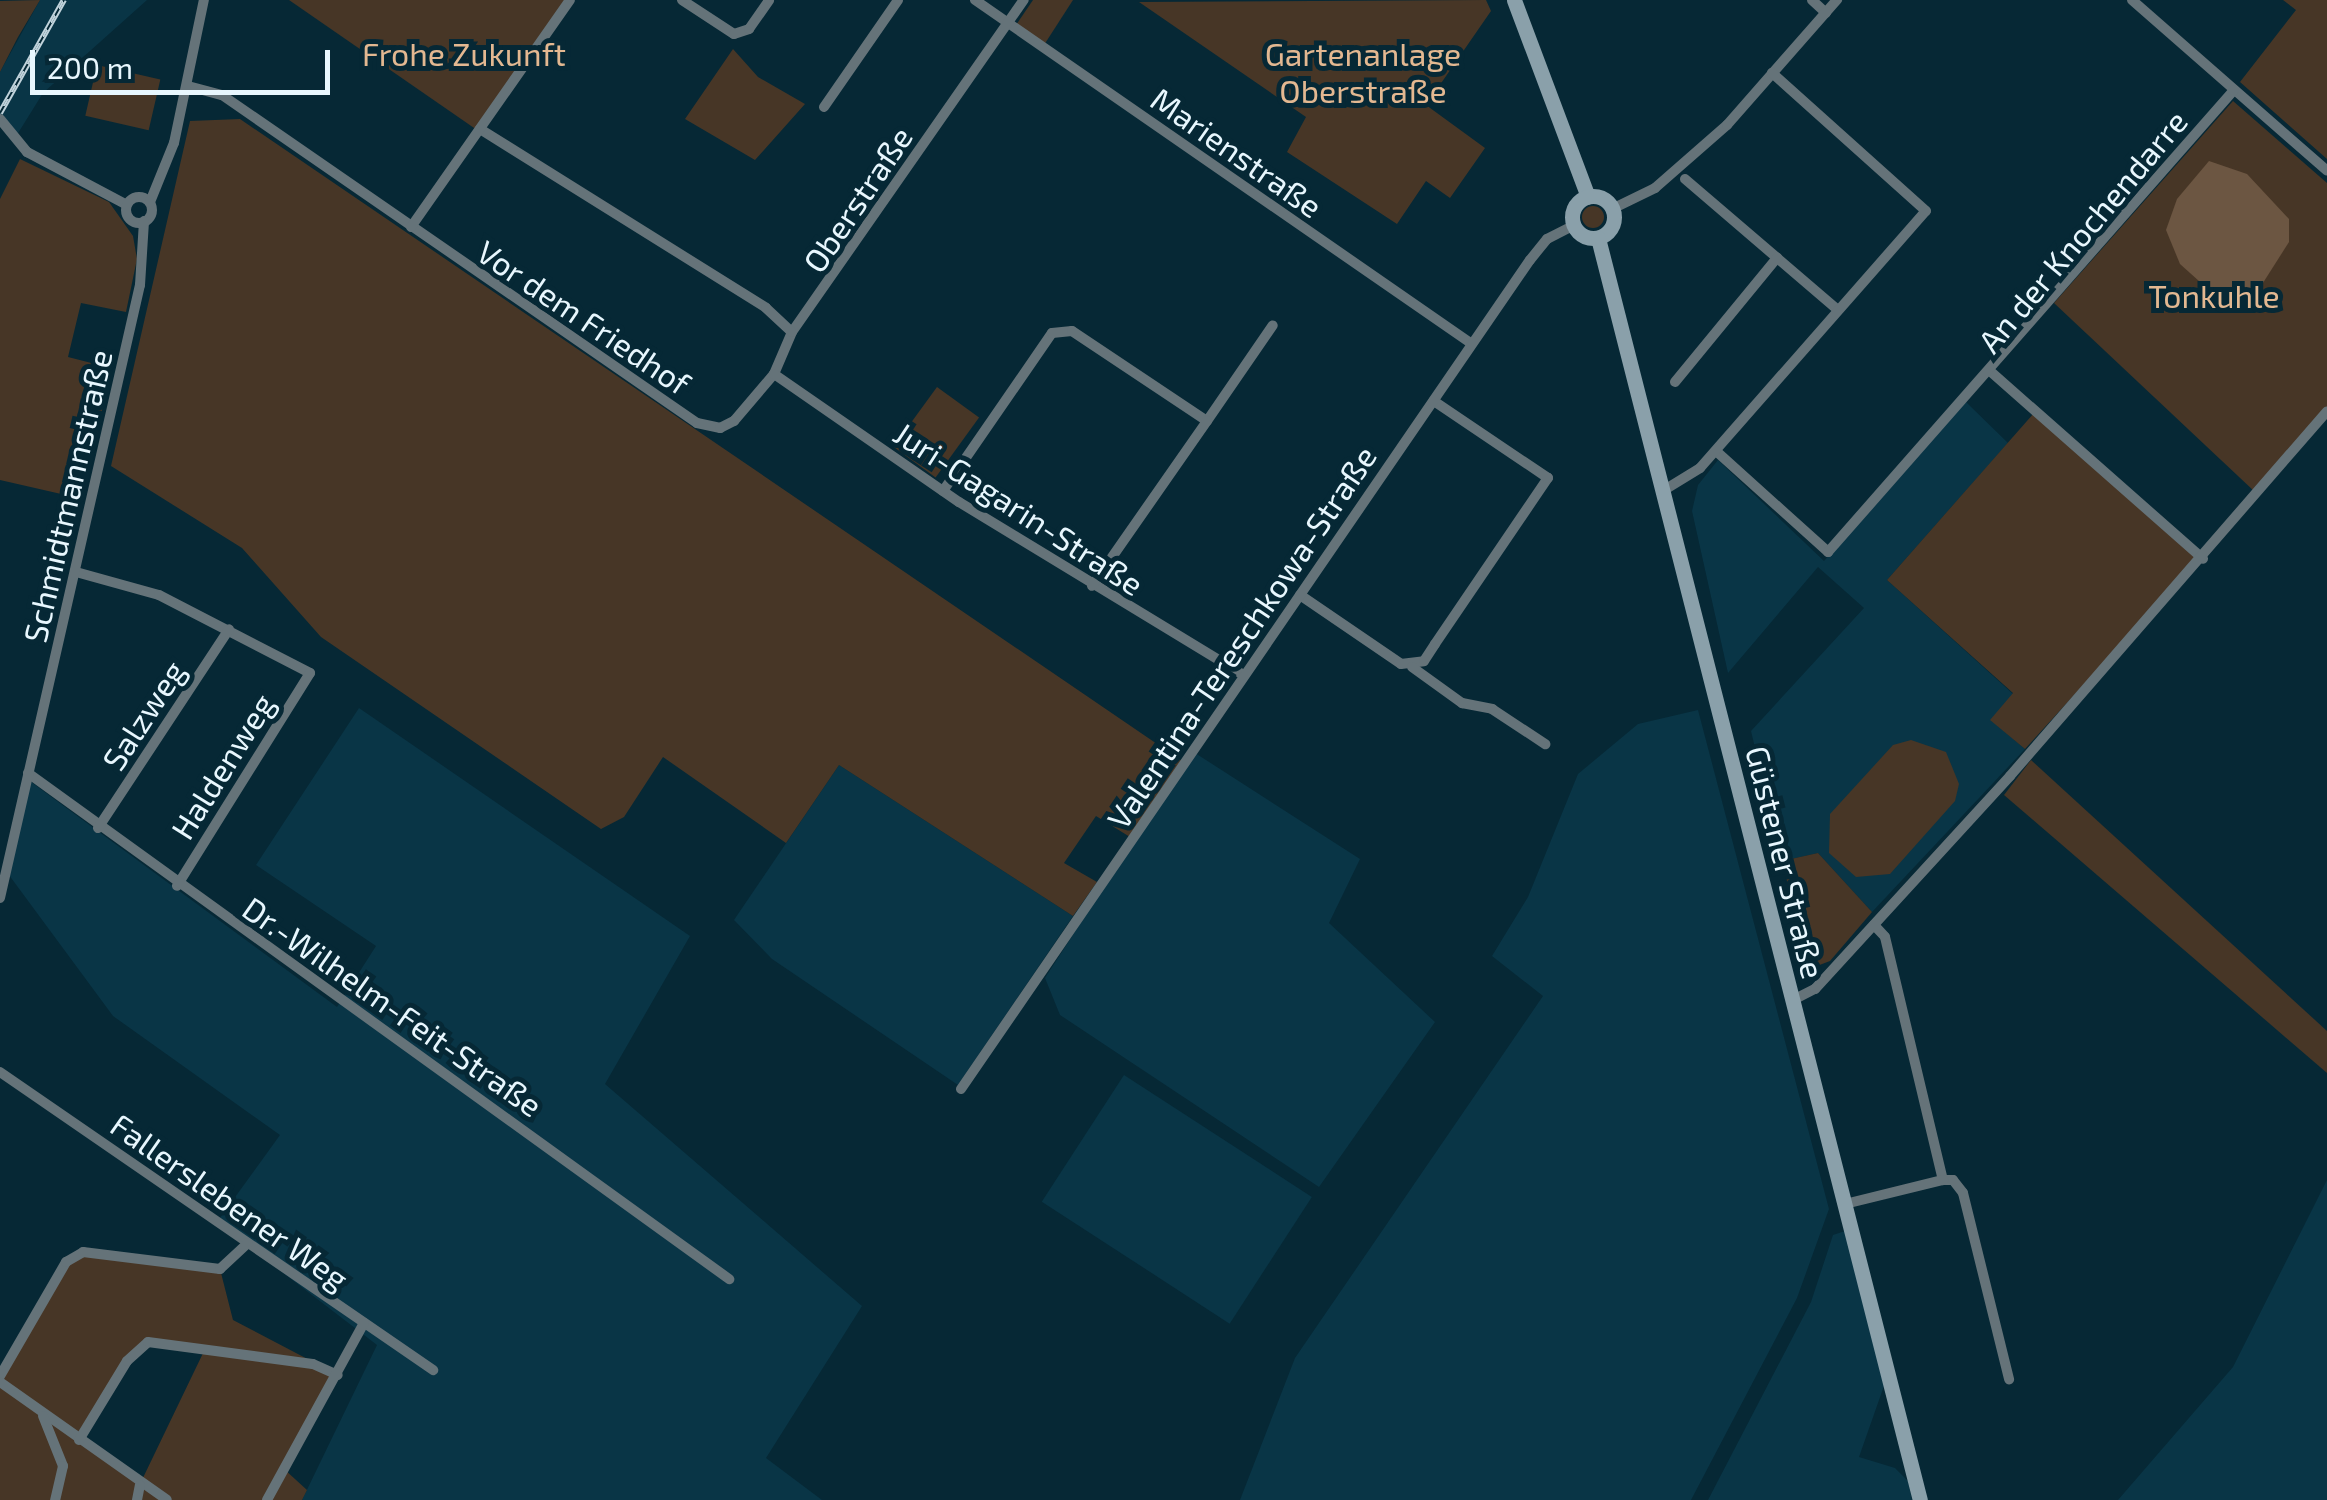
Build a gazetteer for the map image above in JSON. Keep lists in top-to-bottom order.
{
  "streets": {
    "main road": ["Güstener Straße"],
    "street": [
      "Marienstraße",
      "Oberstraße",
      "An der Knochendarre",
      "Vor dem Friedhof",
      "Schmidtmannstraße",
      "Juri-Gagarin-Straße",
      "Valentina-Tereschkowa-Straße",
      "Salzweg",
      "Haldenweg",
      "Dr.-Wilhelm-Feit-Straße",
      "Fallerslebener Weg"
    ]
  },
  "crossings": [
    ["Marienstraße", "Oberstraße"],
    ["Marienstraße", "Valentina-Tereschkowa-Straße"],
    ["Oberstraße", "Vor dem Friedhof"],
    ["Oberstraße", "Juri-Gagarin-Straße"],
    ["Schmidtmannstraße", "Dr.-Wilhelm-Feit-Straße"],
    ["Juri-Gagarin-Straße", "Valentina-Tereschkowa-Straße"],
    ["Valentina-Tereschkowa-Straße", "Güstener Straße"],
    ["Salzweg", "Haldenweg"],
    ["Salzweg", "Dr.-Wilhelm-Feit-Straße"],
    ["Haldenweg", "Dr.-Wilhelm-Feit-Straße"]
  ],
  "parks": ["Frohe Zukunft", "Gartenanlage Oberstraße", "Tonkuhle"],
  "scale_bar": "200 m"
}
